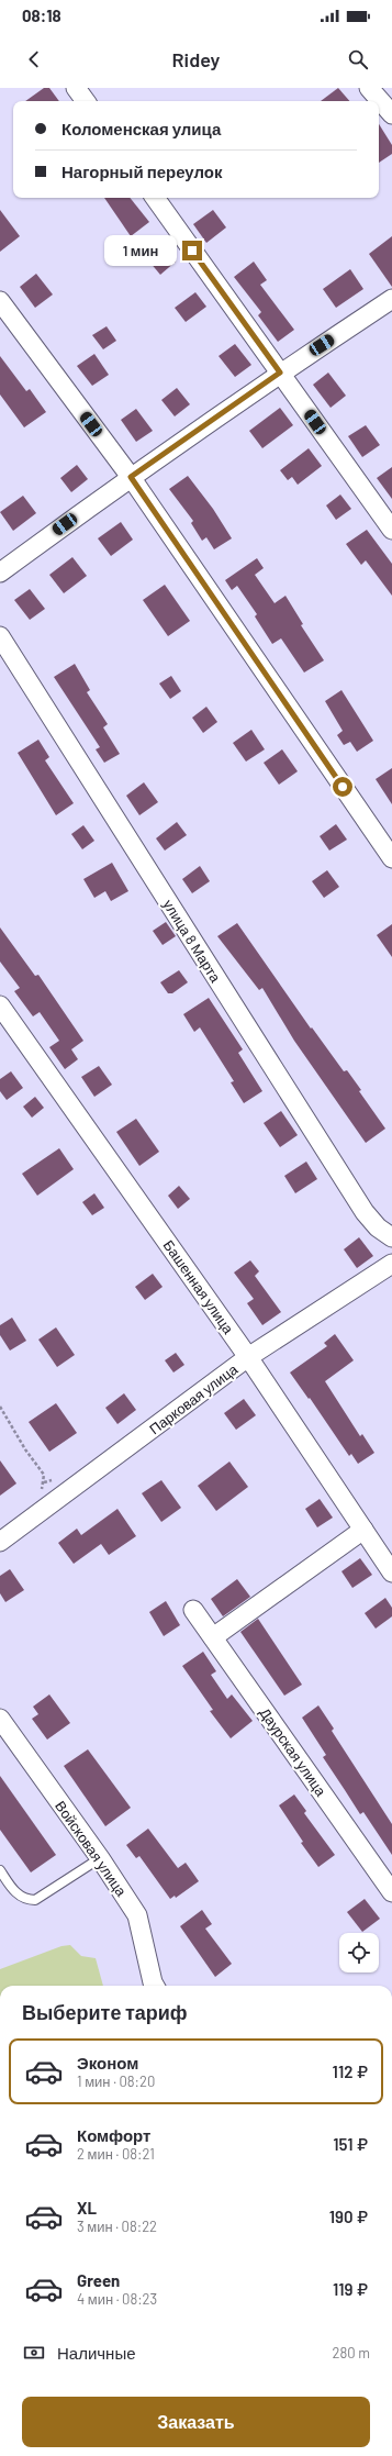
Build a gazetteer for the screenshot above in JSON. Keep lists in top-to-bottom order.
{
  "streets": {
    "street": [
      "улица 8 Марта",
      "Башенная улица",
      "Парковая улица",
      "Даурская улица",
      "Войсковая улица"
    ]
  },
  "crossings": [
    ["Башенная улица", "Парковая улица"]
  ],
  "page": {
    "status": "08:18",
    "header": "Ridey",
    "banner": ["Коломенская улица", "Нагорный переулок"],
    "bubble": "1 мин",
    "heading": "Выберите тариф",
    "list": [
      {
        "name": "Эконом",
        "note": "1 мин · 08:20",
        "value": "112 ₽"
      },
      {
        "name": "Комфорт",
        "note": "2 мин · 08:21",
        "value": "151 ₽"
      },
      {
        "name": "XL",
        "note": "3 мин · 08:22",
        "value": "190 ₽"
      },
      {
        "name": "Green",
        "note": "4 мин · 08:23",
        "value": "119 ₽"
      }
    ],
    "pay": ["Наличные", "280 m"],
    "buttons": "Заказать"
  }
}
